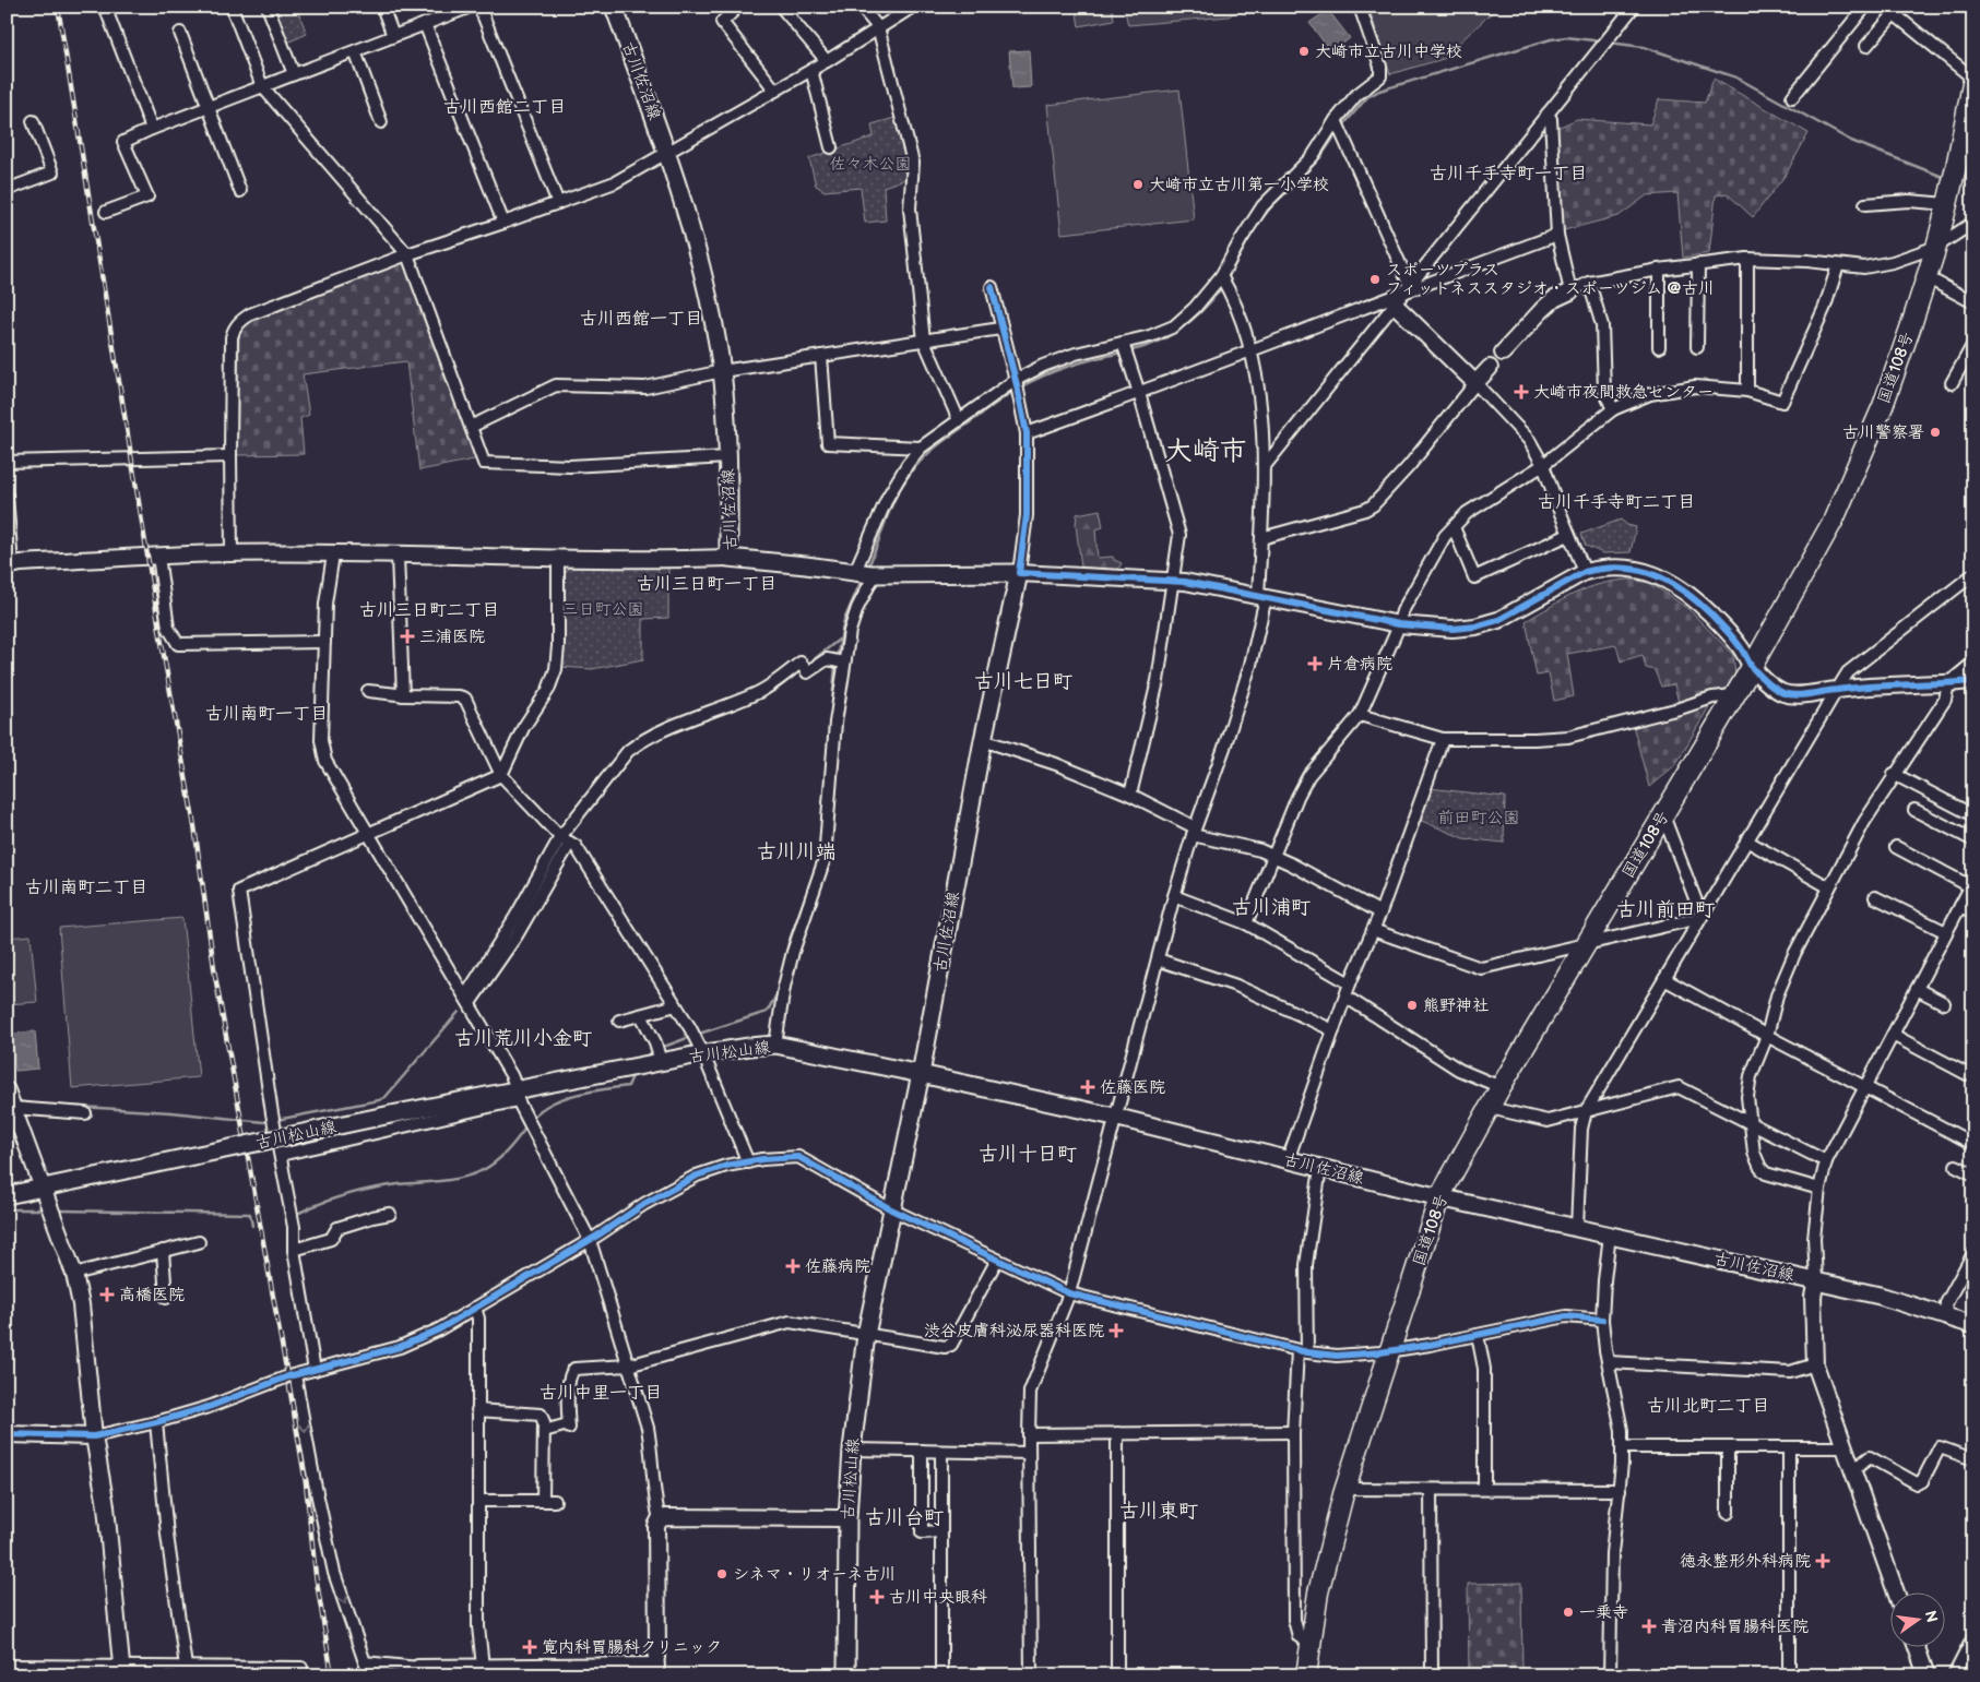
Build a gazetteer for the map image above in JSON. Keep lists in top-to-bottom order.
{
  "streets": {
    "highway": ["国道108号"],
    "main road": ["古川佐沼線", "古川松山線"]
  },
  "crossings": [
    ["古川佐沼線", "国道108号"],
    ["古川佐沼線", "古川松山線"]
  ],
  "districts": [
    "古川西館二丁目",
    "古川千手寺町一丁目",
    "古川西館一丁目",
    "大崎市",
    "古川千手寺町二丁目",
    "古川三日町一丁目",
    "古川三日町二丁目",
    "古川七日町",
    "古川南町一丁目",
    "古川川端",
    "古川南町二丁目",
    "古川浦町",
    "古川前田町",
    "古川荒川小金町",
    "古川十日町",
    "古川中里一丁目",
    "古川北町二丁目",
    "古川東町",
    "古川台町"
  ],
  "parks": ["佐々木公園", "三日町公園", "前田町公園"],
  "places": {
    "other": [
      "大崎市立古川中学校",
      "大崎市立古川第一小学校",
      "スポーツプラス フィットネススタジオ・スポーツジム @古川",
      "古川警察署",
      "熊野神社",
      "シネマ・リオーネ古川",
      "一乗寺"
    ],
    "health": [
      "大崎市夜間救急センター",
      "三浦医院",
      "片倉病院",
      "佐藤医院",
      "佐藤病院",
      "高橋医院",
      "渋谷皮膚科泌尿器科医院",
      "徳永整形外科病院",
      "古川中央眼科",
      "青沼内科胃腸科医院",
      "寛内科胃腸科クリニック"
    ]
  },
  "north": "right"
}
